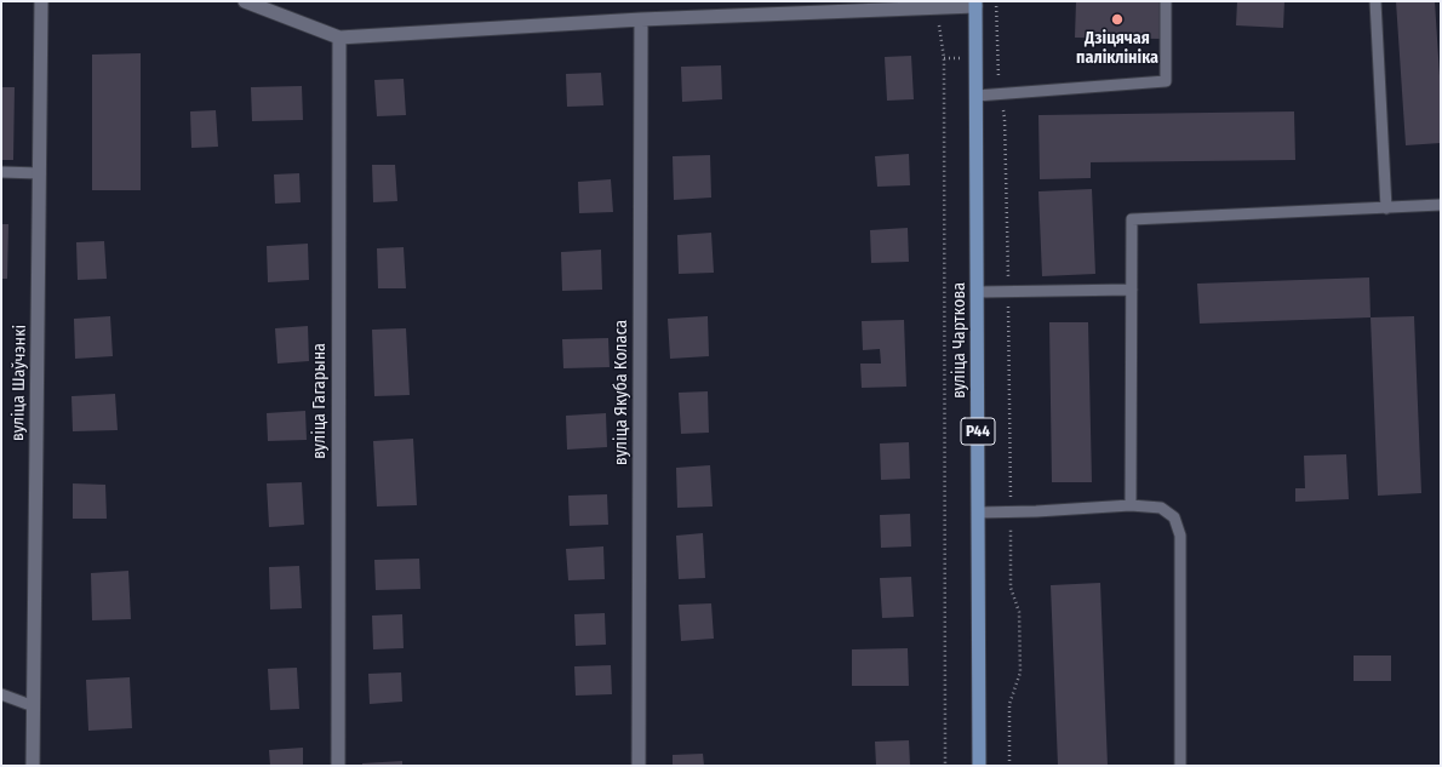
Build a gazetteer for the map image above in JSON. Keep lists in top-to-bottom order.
{
  "streets": {
    "main road": ["вуліца Чарткова", "Р44"],
    "street": ["вуліца Шаўчэнкі", "вуліца Якуба Коласа", "вуліца Гагарына"]
  },
  "places": ["Дзіцячая паліклініка"]
}
